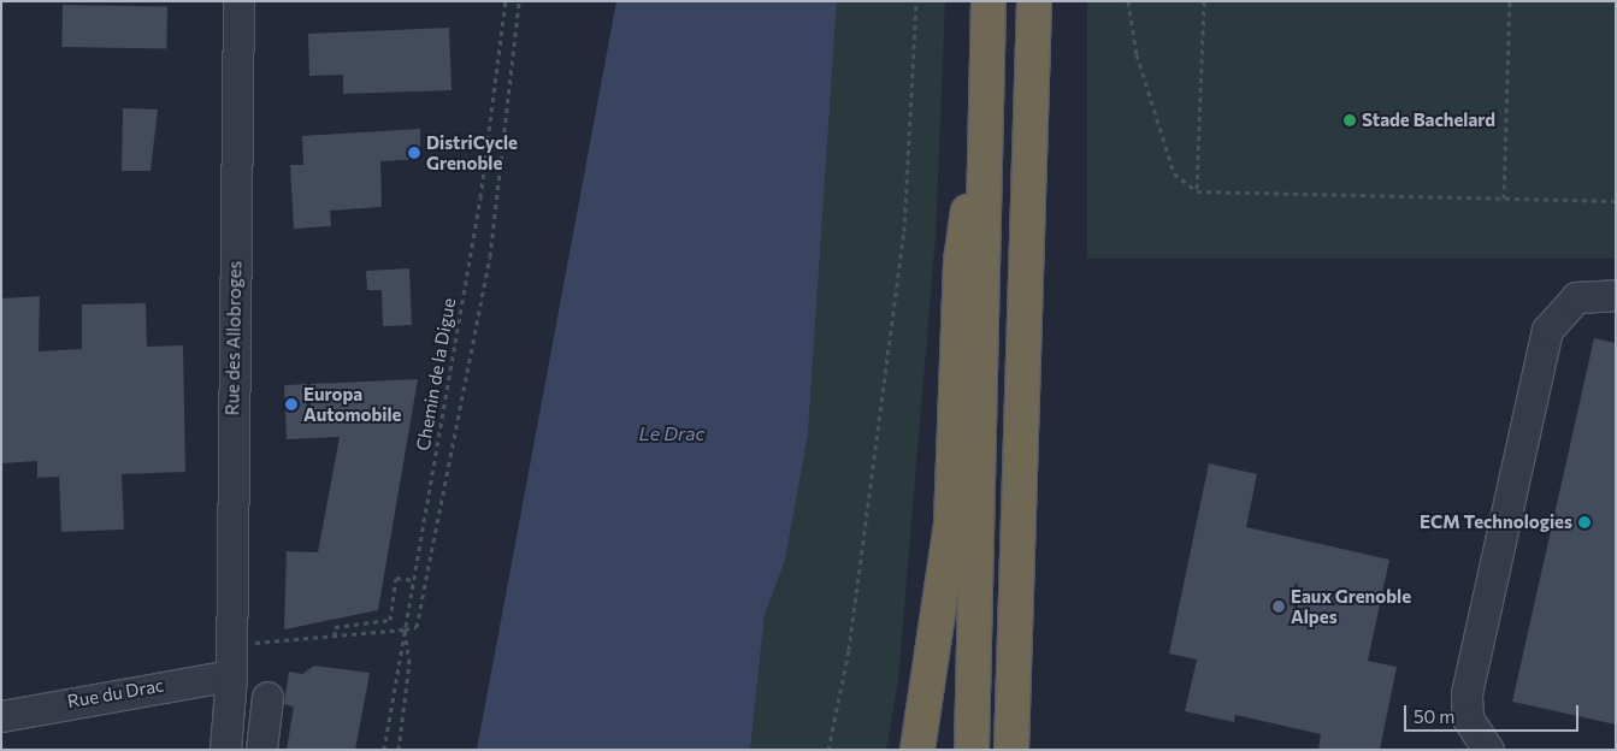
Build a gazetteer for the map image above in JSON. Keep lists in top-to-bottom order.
{
  "streets": {
    "street": ["Rue des Allobroges", "Rue du Drac"],
    "path": ["Chemin de la Digue"]
  },
  "crossings": [
    ["Rue des Allobroges", "Rue du Drac"]
  ],
  "water": ["Le Drac"],
  "places": [
    "Stade Bachelard",
    "DistriCycle Grenoble",
    "Europa Automobile",
    "ECM Technologies",
    "Eaux Grenoble Alpes"
  ],
  "scale_bar": "50 m"
}
